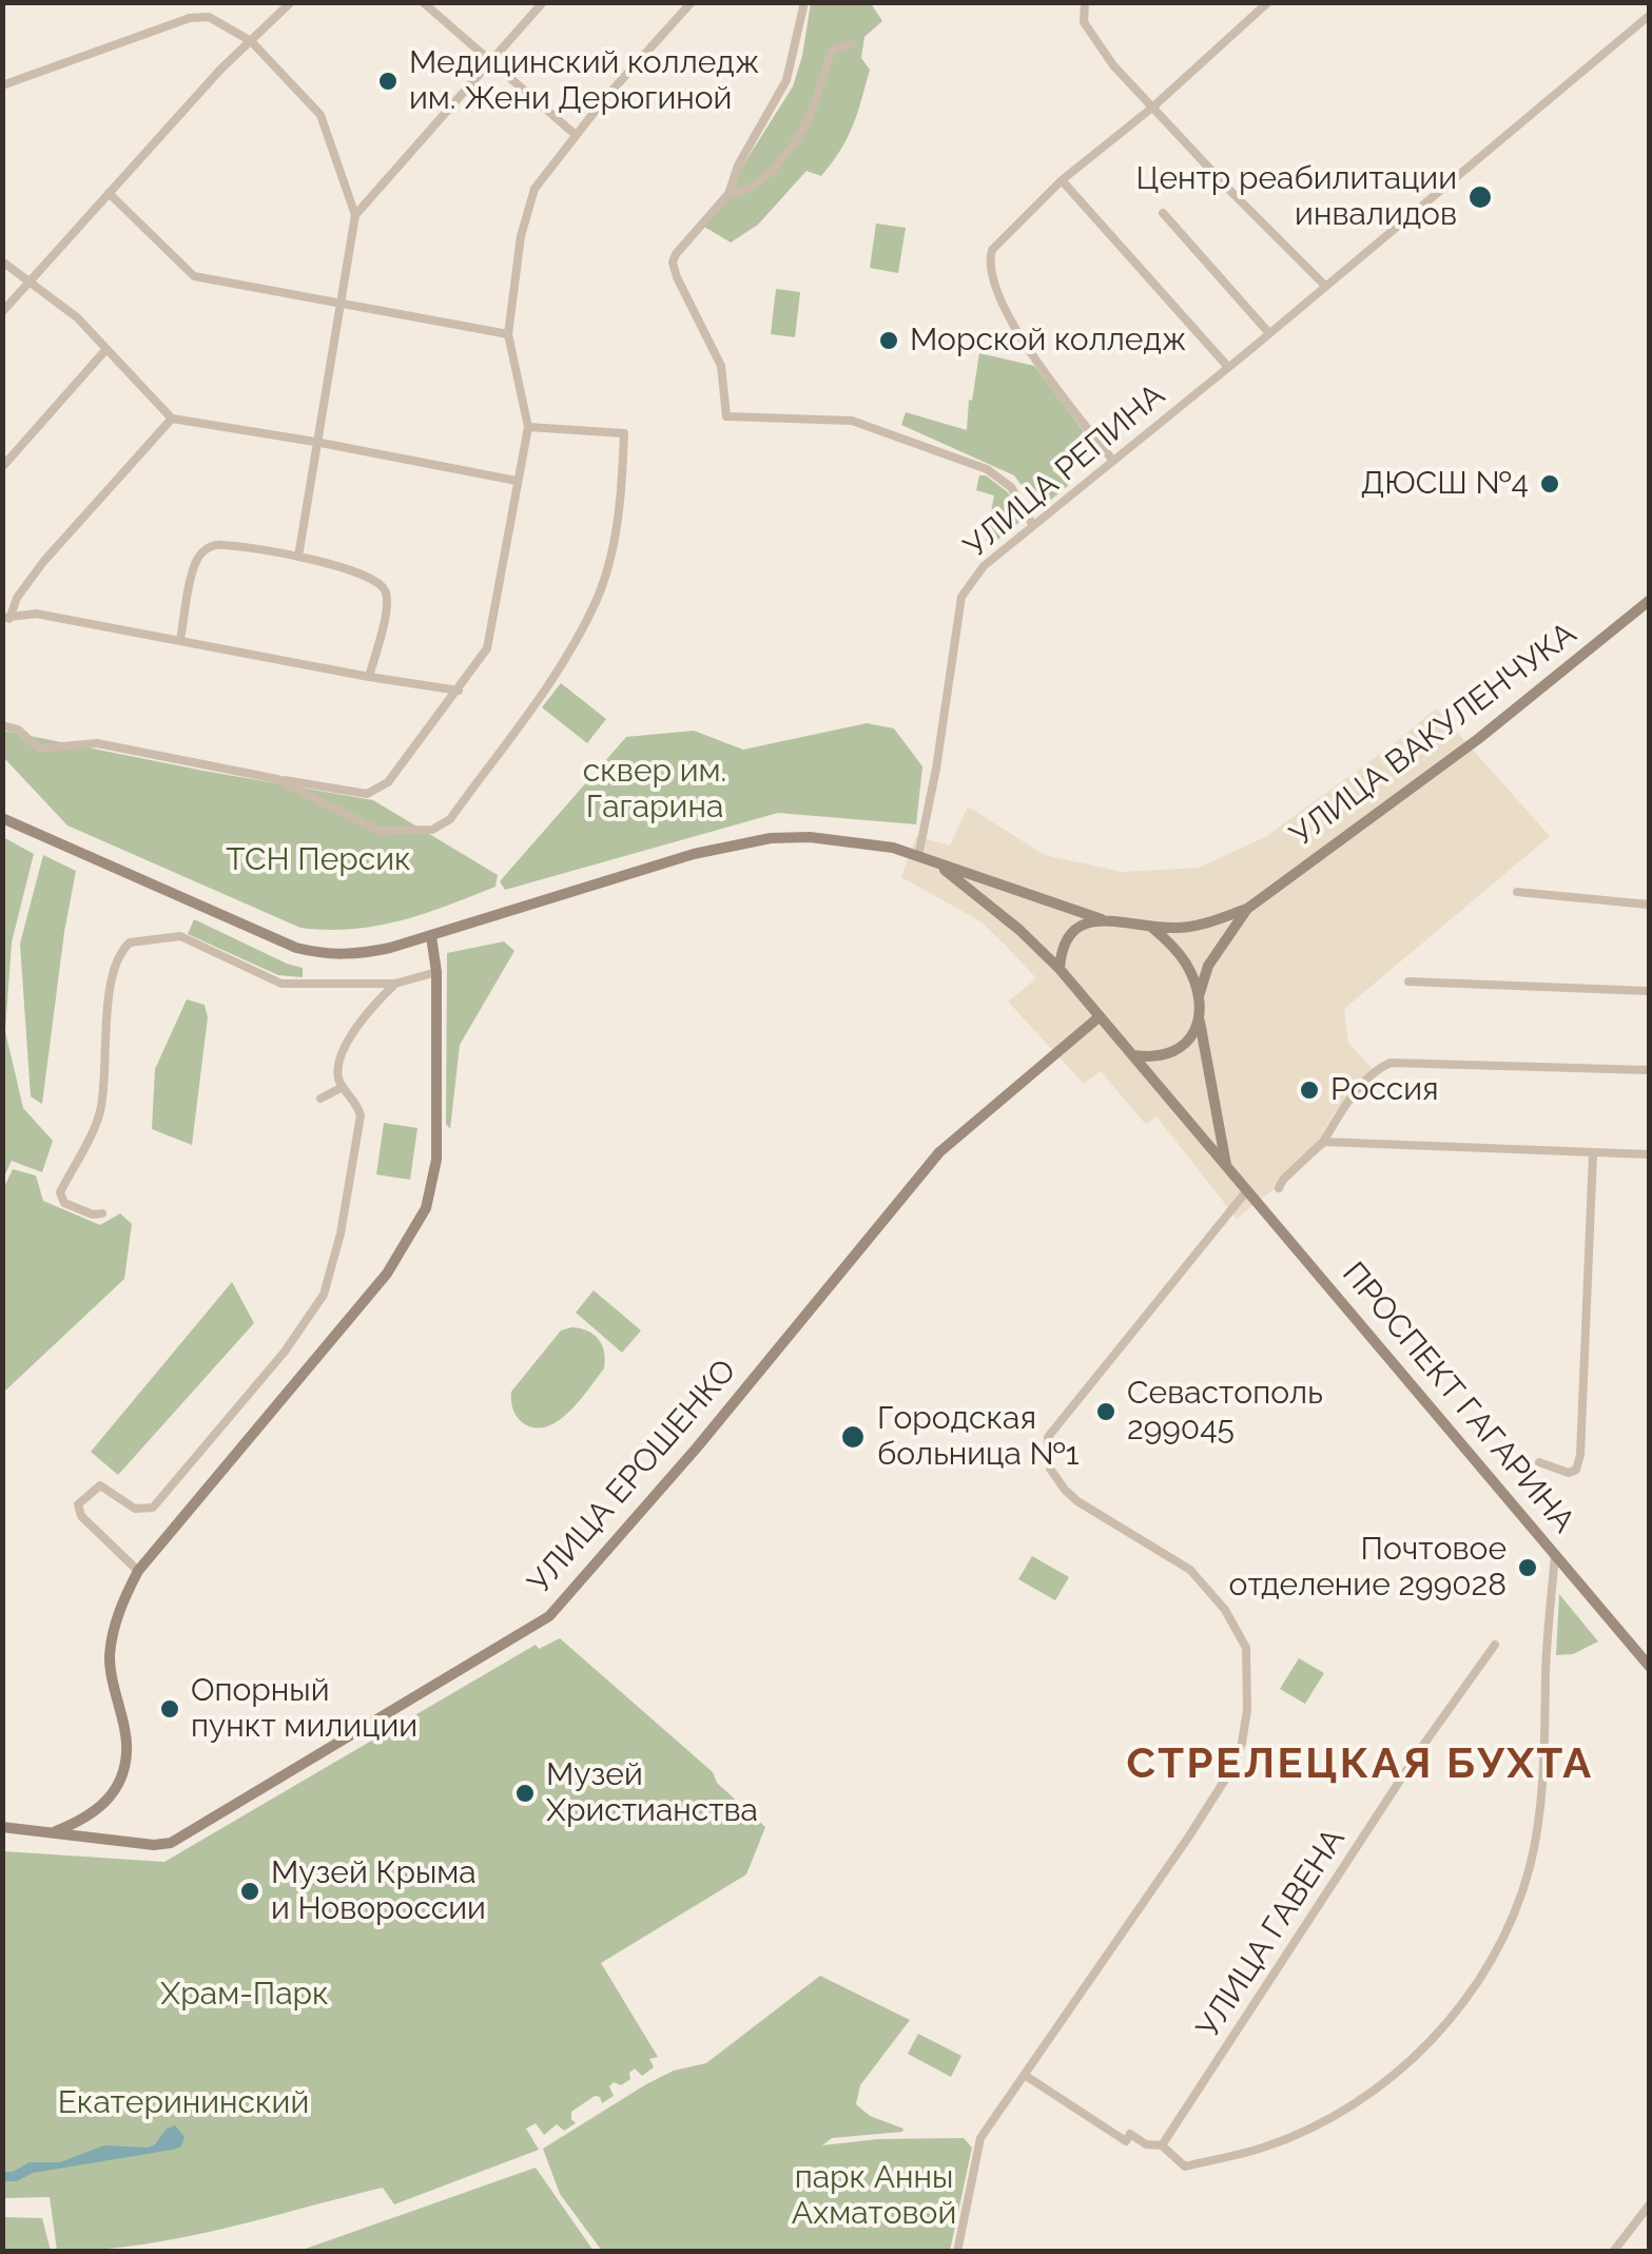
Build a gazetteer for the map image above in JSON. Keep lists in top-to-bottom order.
{
  "streets": {
    "main road": ["УЛИЦА ВАКУЛЕНЧУКА", "ПРОСПЕКТ ГАГАРИНА", "УЛИЦА ЕРОШЕНКО"],
    "street": ["УЛИЦА РЕПИНА", "УЛИЦА ГАВЕНА"]
  },
  "crossings": [
    ["УЛИЦА ВАКУЛЕНЧУКА", "ПРОСПЕКТ ГАГАРИНА"],
    ["УЛИЦА ВАКУЛЕНЧУКА", "УЛИЦА ЕРОШЕНКО"],
    ["ПРОСПЕКТ ГАГАРИНА", "УЛИЦА ЕРОШЕНКО"]
  ],
  "districts": ["СТРЕЛЕЦКАЯ БУХТА"],
  "parks": [
    "сквер им. Гагарина",
    "ТСН Персик",
    "Храм-Парк",
    "Екатерининский",
    "парк Анны Ахматовой"
  ],
  "places": [
    "Медицинский колледж им. Жени Дерюгиной",
    "Центр реабилитации инвалидов",
    "Морской колледж",
    "ДЮСШ №4",
    "Россия",
    "Севастополь 299045",
    "Городская больница №1",
    "Почтовое отделение 299028",
    "Опорный пункт милиции",
    "Музей Христианства",
    "Музей Крыма и Новороссии"
  ]
}
